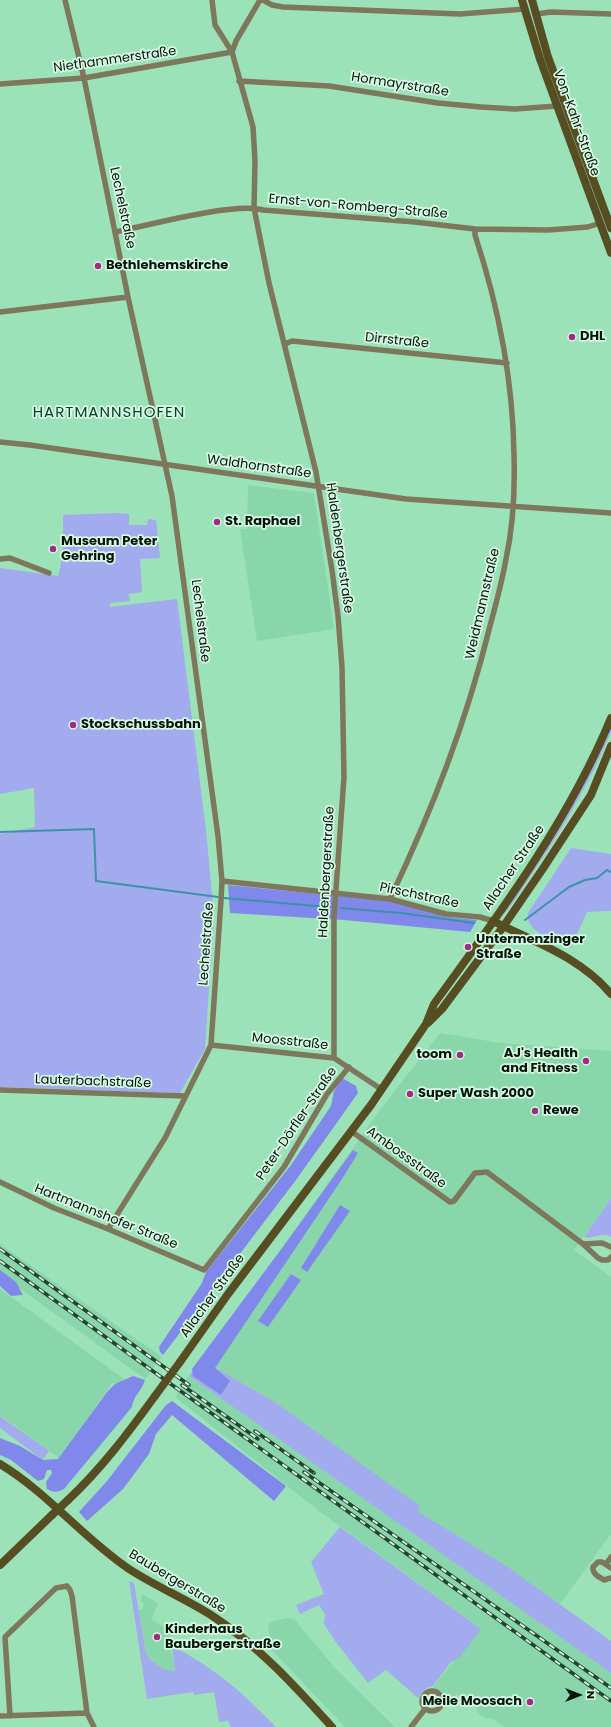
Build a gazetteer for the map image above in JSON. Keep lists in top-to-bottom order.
{
  "streets": {
    "main road": ["Von-Kahr-Straße", "Allacher Straße", "Baubergerstraße"],
    "street": [
      "Niethammerstraße",
      "Hormayrstraße",
      "Ernst-von-Romberg-Straße",
      "Lechelstraße",
      "Dirrstraße",
      "Waldhornstraße",
      "Haldenbergerstraße",
      "Weidmannstraße",
      "Pirschstraße",
      "Moosstraße",
      "Lauterbachstraße",
      "Peter-Dörfler-Straße",
      "Ambossstraße",
      "Hartmannshofer Straße"
    ]
  },
  "crossings": [
    ["Niethammerstraße", "Lechelstraße"],
    ["Niethammerstraße", "Haldenbergerstraße"],
    ["Hormayrstraße", "Von-Kahr-Straße"],
    ["Hormayrstraße", "Haldenbergerstraße"],
    ["Von-Kahr-Straße", "Ernst-von-Romberg-Straße"],
    ["Ernst-von-Romberg-Straße", "Lechelstraße"],
    ["Ernst-von-Romberg-Straße", "Haldenbergerstraße"],
    ["Ernst-von-Romberg-Straße", "Weidmannstraße"],
    ["Lechelstraße", "Waldhornstraße"],
    ["Lechelstraße", "Pirschstraße"],
    ["Lechelstraße", "Moosstraße"],
    ["Lechelstraße", "Lauterbachstraße"],
    ["Lechelstraße", "Hartmannshofer Straße"],
    ["Dirrstraße", "Haldenbergerstraße"],
    ["Dirrstraße", "Weidmannstraße"],
    ["Waldhornstraße", "Haldenbergerstraße"],
    ["Waldhornstraße", "Weidmannstraße"],
    ["Haldenbergerstraße", "Pirschstraße"],
    ["Haldenbergerstraße", "Moosstraße"],
    ["Weidmannstraße", "Pirschstraße"],
    ["Allacher Straße", "Pirschstraße"],
    ["Allacher Straße", "Moosstraße"],
    ["Allacher Straße", "Ambossstraße"],
    ["Moosstraße", "Peter-Dörfler-Straße"],
    ["Peter-Dörfler-Straße", "Hartmannshofer Straße"]
  ],
  "districts": ["HARTMANNSHOFEN"],
  "places": [
    "Bethlehemskirche",
    "DHL",
    "St. Raphael",
    "Museum Peter Gehring",
    "Stockschussbahn",
    "Untermenzinger Straße",
    "toom",
    "AJ's Health and Fitness",
    "Super Wash 2000",
    "Rewe",
    "Kinderhaus Baubergerstraße",
    "Meile Moosach"
  ],
  "north": "right"
}
